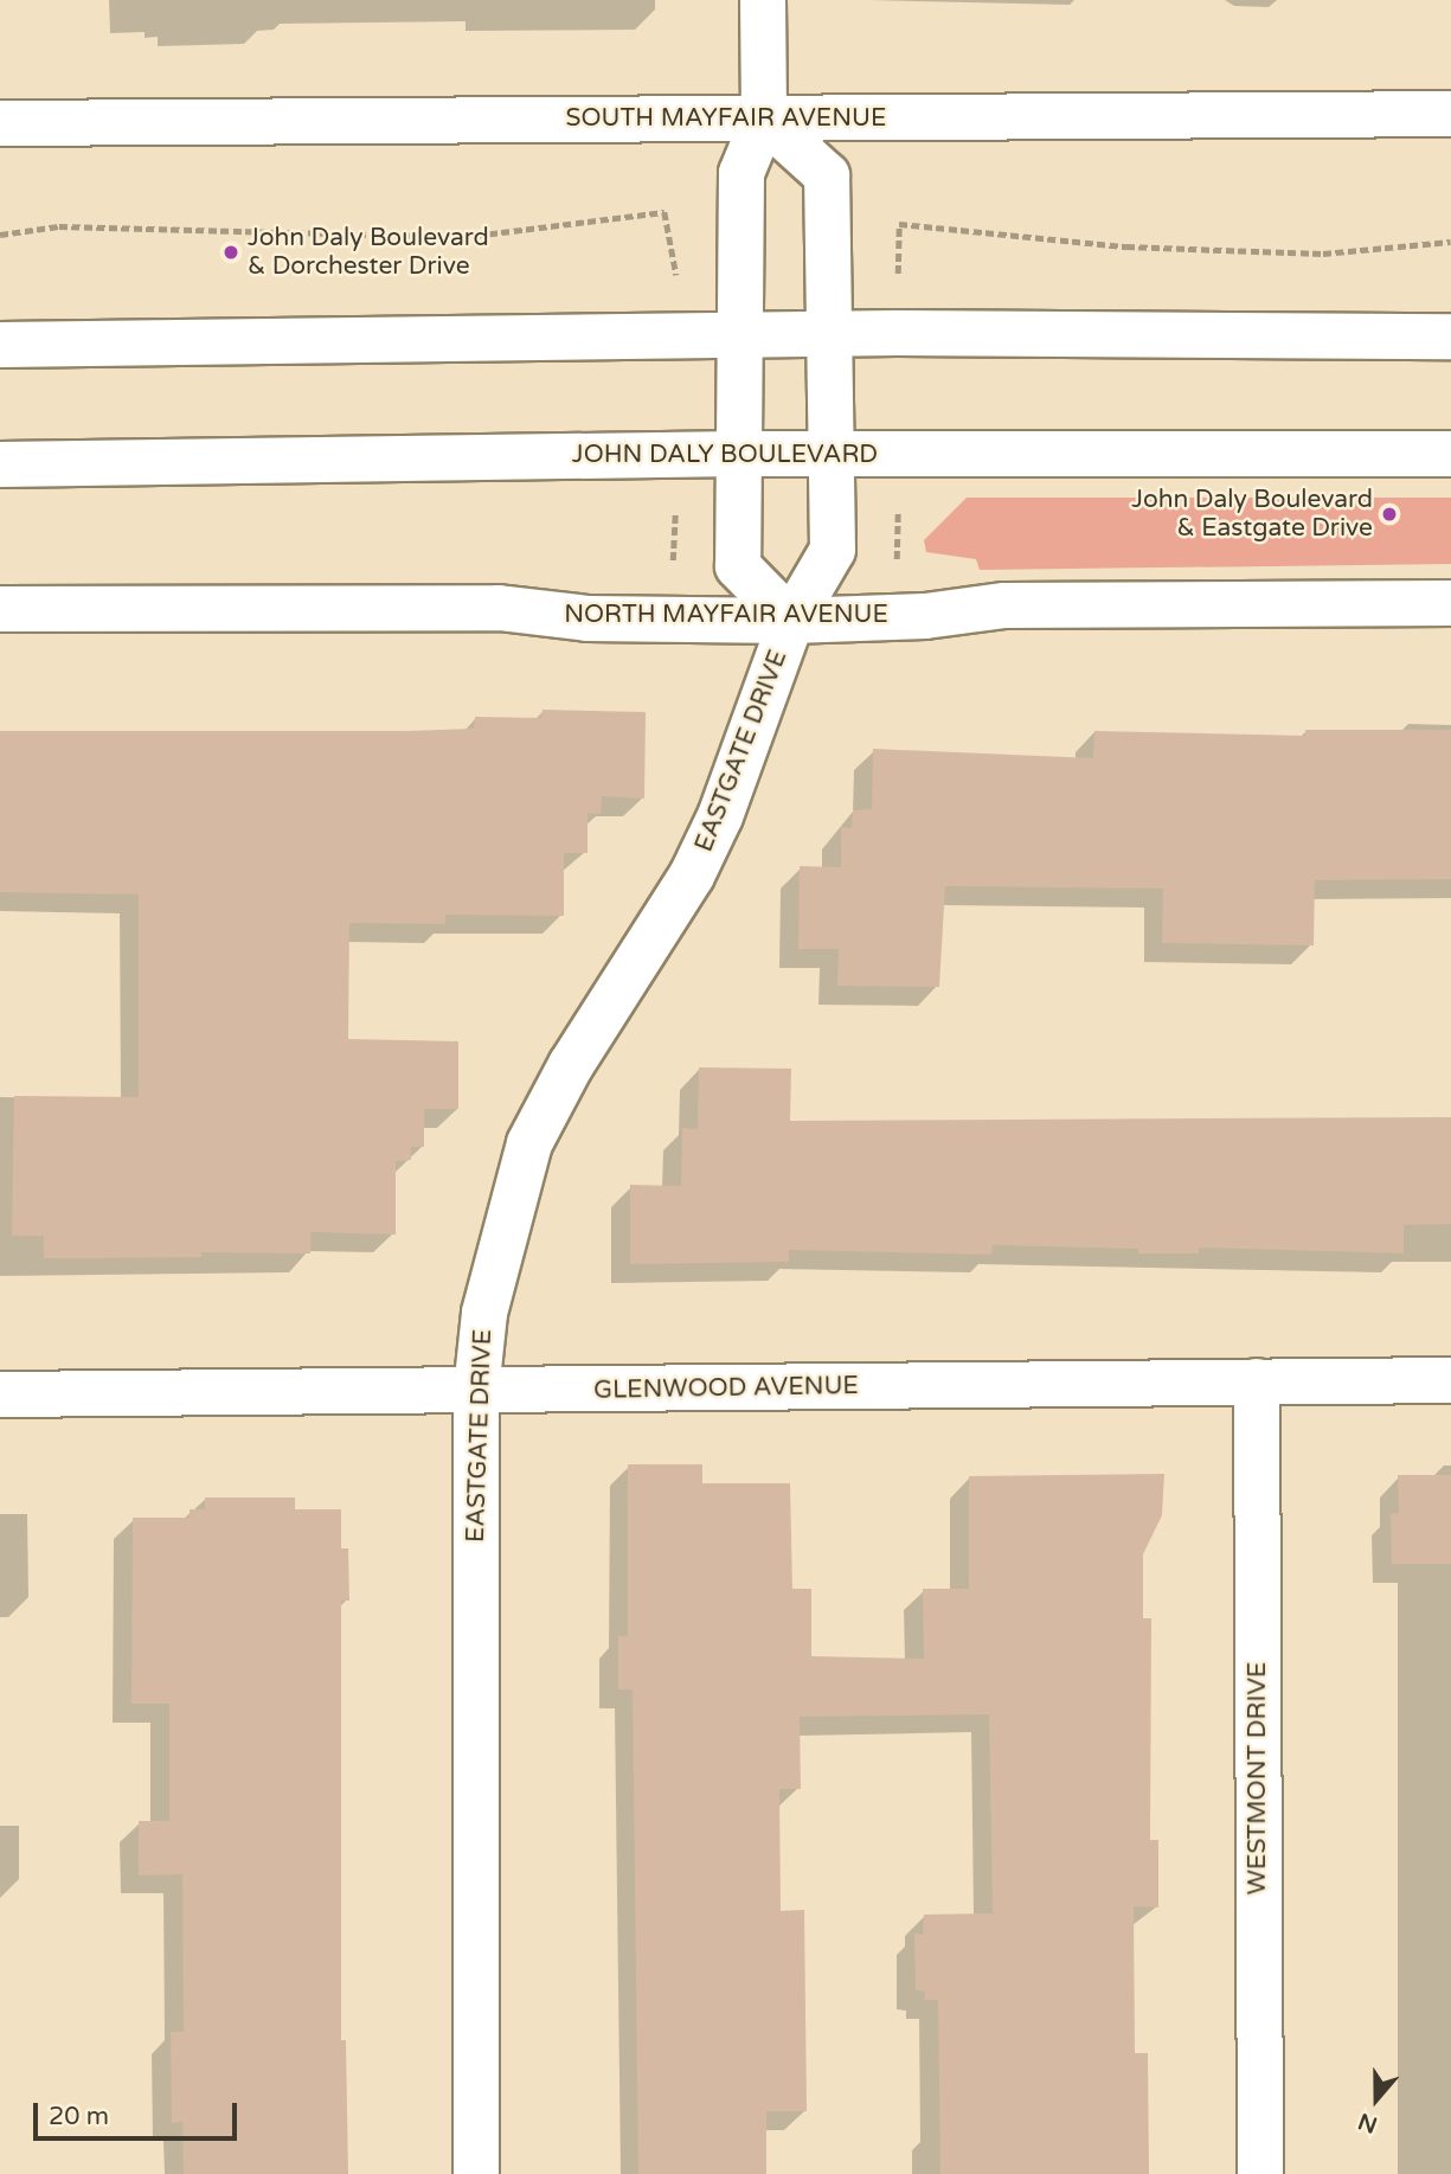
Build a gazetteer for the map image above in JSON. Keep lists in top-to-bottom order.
{
  "streets": {
    "street": [
      "SOUTH MAYFAIR AVENUE",
      "JOHN DALY BOULEVARD",
      "NORTH MAYFAIR AVENUE",
      "EASTGATE DRIVE",
      "GLENWOOD AVENUE",
      "WESTMONT DRIVE"
    ]
  },
  "crossings": [
    ["SOUTH MAYFAIR AVENUE", "EASTGATE DRIVE"],
    ["JOHN DALY BOULEVARD", "EASTGATE DRIVE"],
    ["NORTH MAYFAIR AVENUE", "EASTGATE DRIVE"],
    ["EASTGATE DRIVE", "GLENWOOD AVENUE"],
    ["GLENWOOD AVENUE", "WESTMONT DRIVE"]
  ],
  "places": ["John Daly Boulevard & Dorchester Drive", "John Daly Boulevard & Eastgate Drive"],
  "scale_bar": "20 m",
  "north": "bottom"
}
